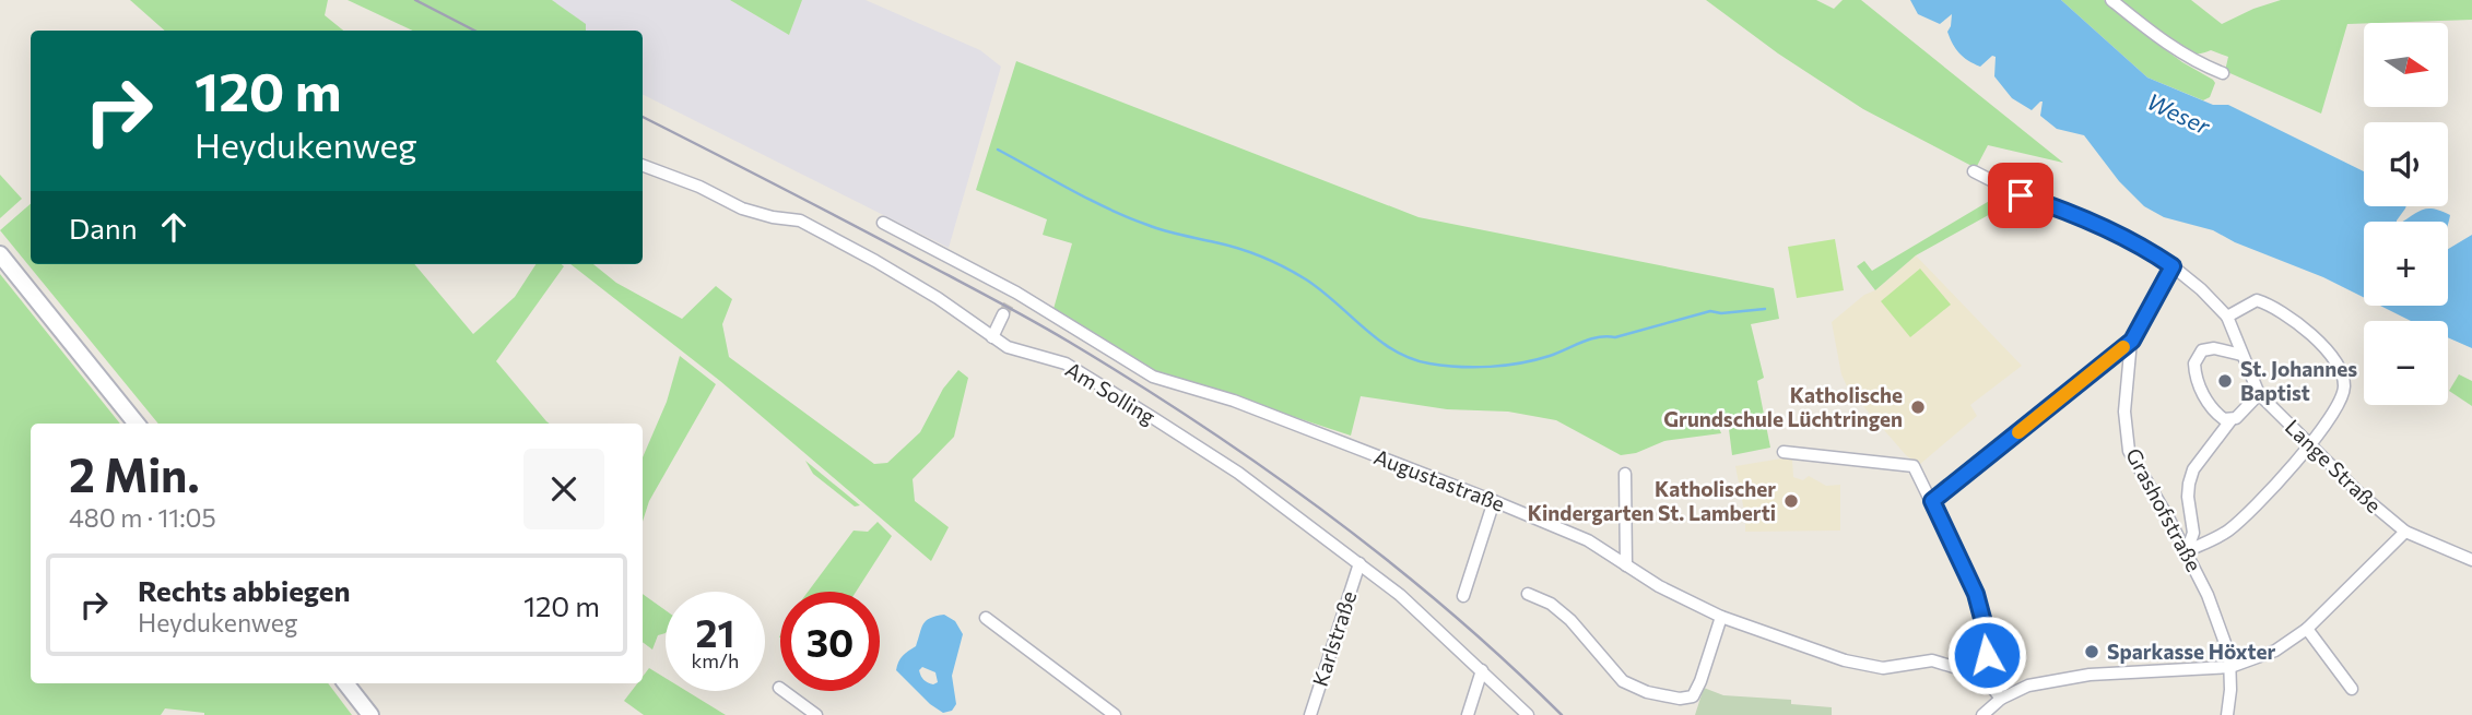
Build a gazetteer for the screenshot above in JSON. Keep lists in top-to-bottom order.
{
  "streets": {
    "street": [
      "Am Solling",
      "Lange Straße",
      "Augustastraße",
      "Grashofstraße",
      "Karlstraße"
    ]
  },
  "crossings": [
    ["Am Solling", "Karlstraße"],
    ["Lange Straße", "Grashofstraße"]
  ],
  "water": ["Weser"],
  "places": [
    "St. Johannes Baptist",
    "Katholische Grundschule Lüchtringen",
    "Katholischer Kindergarten St. Lamberti",
    "Sparkasse Höxter"
  ],
  "north": "right",
  "page": {
    "map_buttons": ["+", "−"],
    "turn": ["120 m", "Heydukenweg"],
    "then": "Dann",
    "heading": ["2 Min.", "480 m · 11:05"],
    "list": [
      {
        "name": "Rechts abbiegen",
        "note": "Heydukenweg",
        "value": "120 m"
      }
    ],
    "speed": "21 km/h",
    "limit": "30"
  }
}
